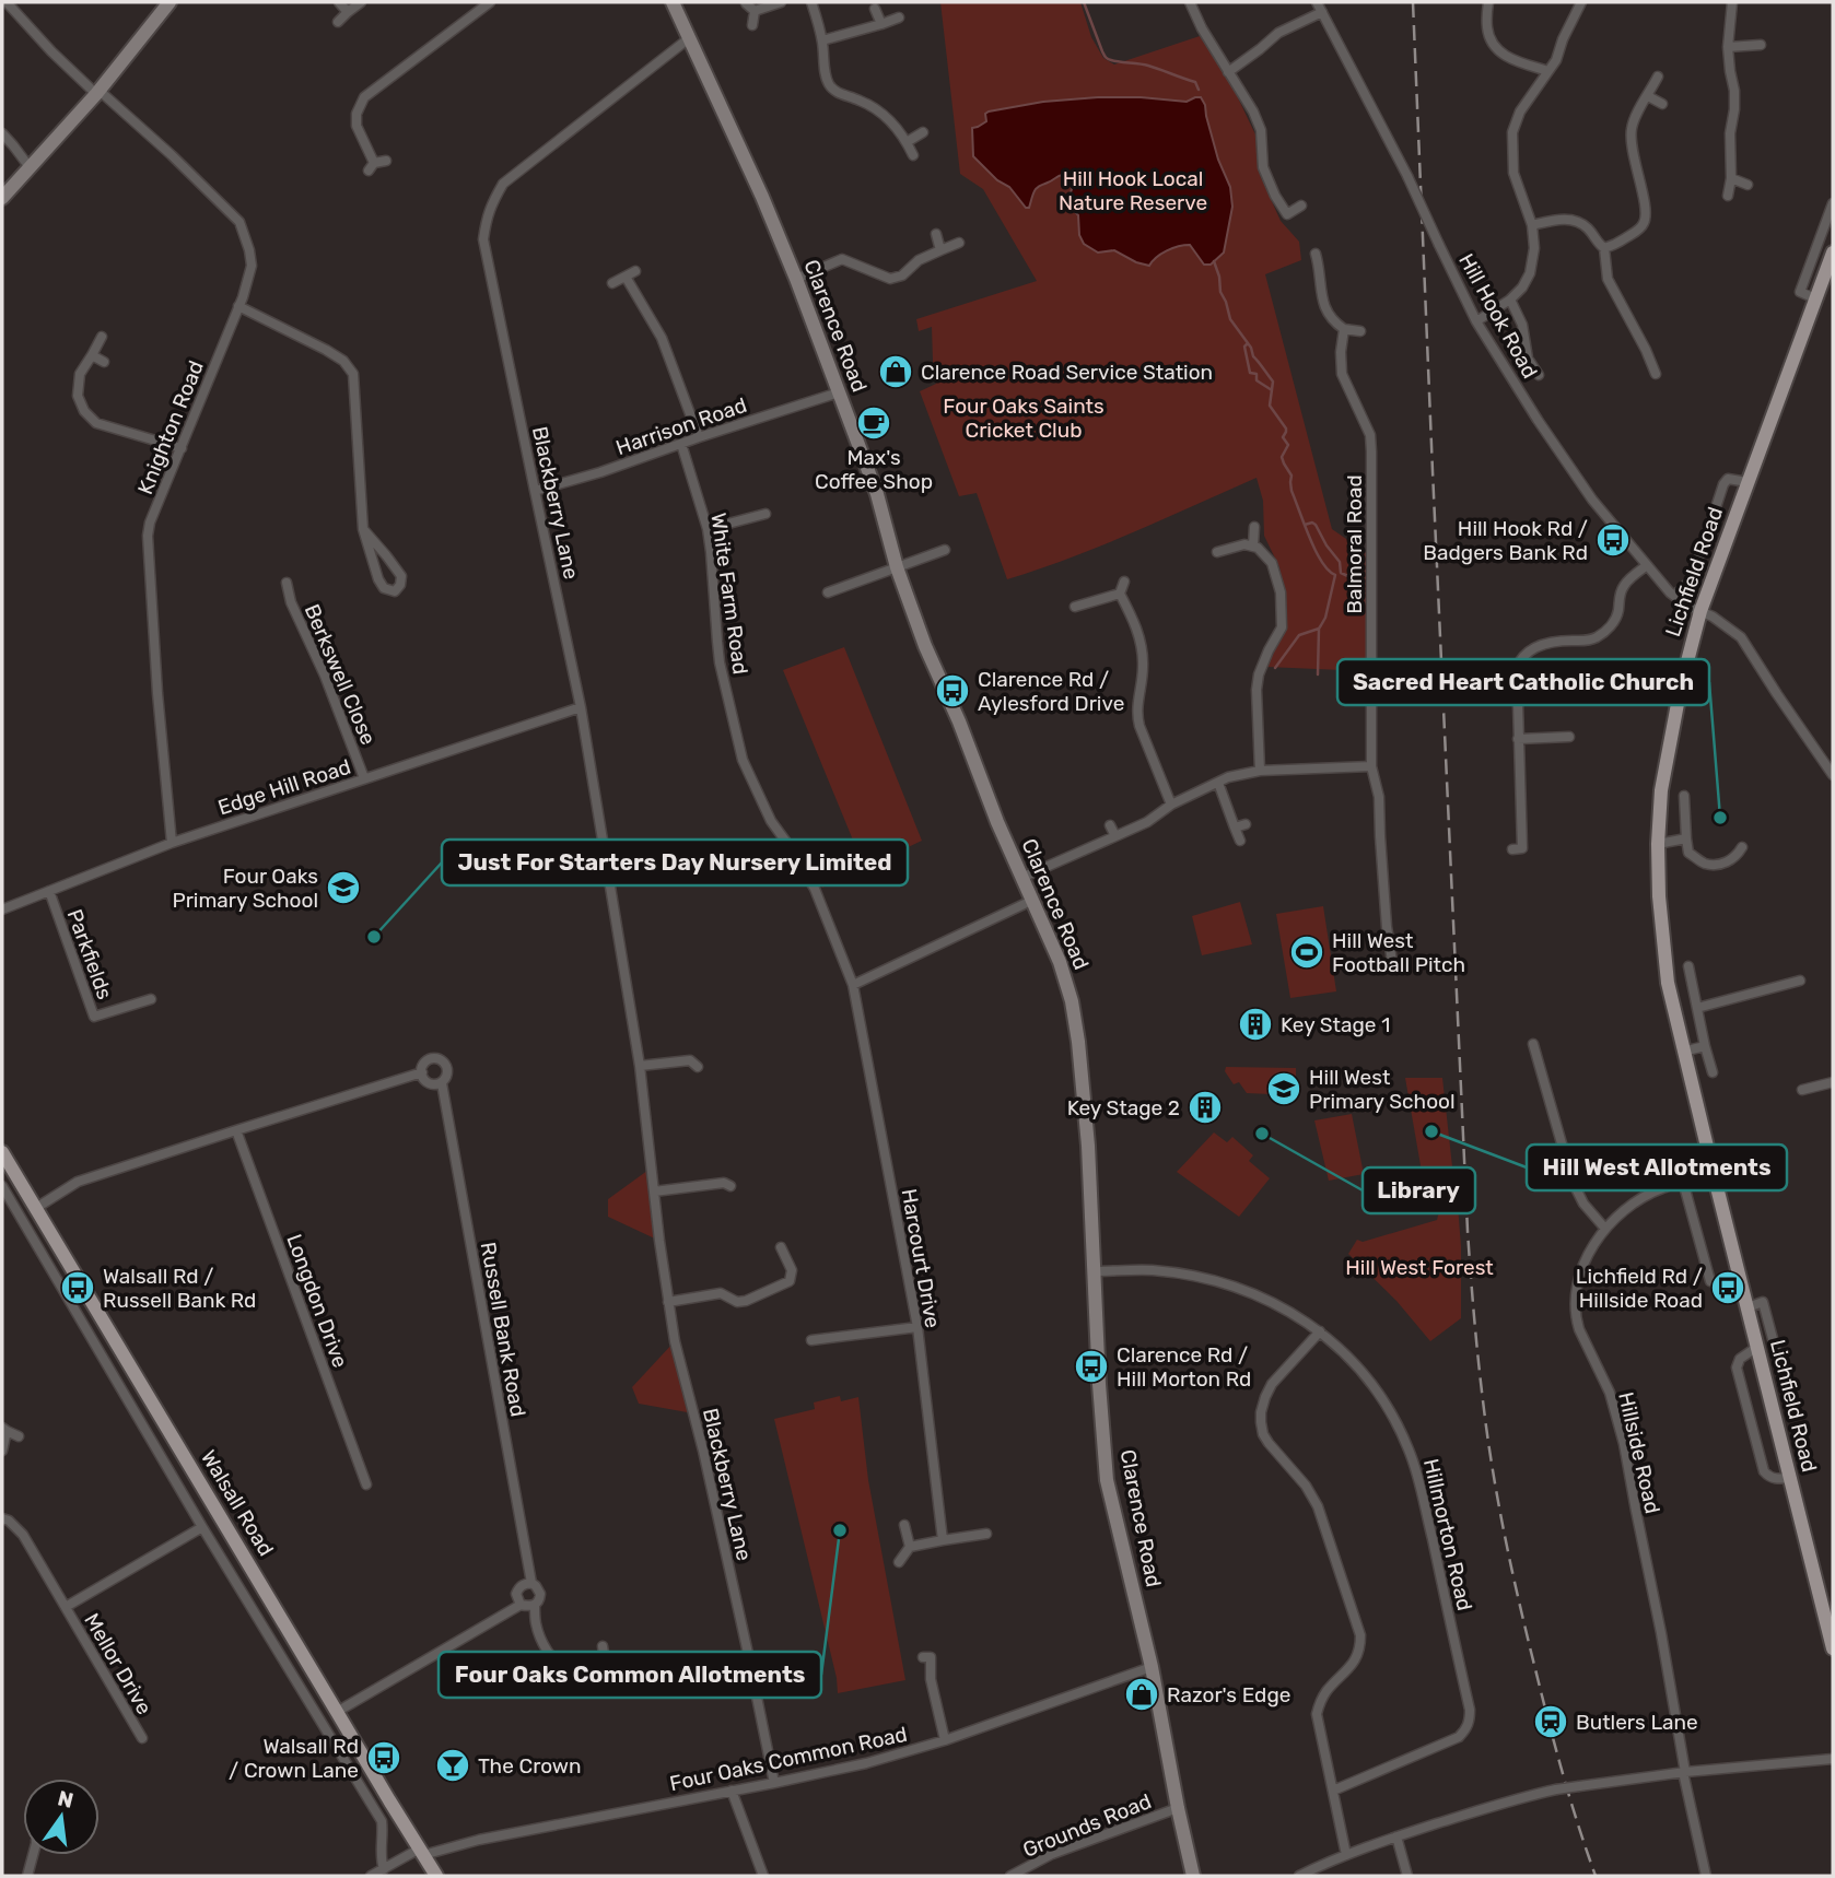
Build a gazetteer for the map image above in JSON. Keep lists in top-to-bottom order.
{
  "streets": {
    "main road": ["Lichfield Road", "Walsall Road"],
    "street": [
      "Hill Hook Road",
      "Clarence Road",
      "Harrison Road",
      "Knighton Road",
      "Blackberry Lane",
      "Balmoral Road",
      "White Farm Road",
      "Berkswell Close",
      "Edge Hill Road",
      "Parkfields",
      "Harcourt Drive",
      "Longdon Drive",
      "Russell Bank Road",
      "Hillside Road",
      "Hillmorton Road",
      "Mellor Drive",
      "Four Oaks Common Road",
      "Grounds Road"
    ]
  },
  "crossings": [
    ["Hill Hook Road", "Lichfield Road"],
    ["Clarence Road", "Harrison Road"],
    ["Clarence Road", "Blackberry Lane"],
    ["Clarence Road", "Hillmorton Road"],
    ["Clarence Road", "Four Oaks Common Road"],
    ["Clarence Road", "Grounds Road"],
    ["Harrison Road", "Blackberry Lane"],
    ["Harrison Road", "White Farm Road"],
    ["Knighton Road", "Edge Hill Road"],
    ["Blackberry Lane", "Edge Hill Road"],
    ["Blackberry Lane", "Four Oaks Common Road"],
    ["Lichfield Road", "Hillside Road"],
    ["White Farm Road", "Harcourt Drive"],
    ["Berkswell Close", "Edge Hill Road"],
    ["Edge Hill Road", "Parkfields"],
    ["Longdon Drive", "Russell Bank Road"],
    ["Russell Bank Road", "Walsall Road"],
    ["Walsall Road", "Four Oaks Common Road"]
  ],
  "parks": ["Hill Hook Local Nature Reserve", "Four Oaks Saints Cricket Club", "Hill West Forest"],
  "places": {
    "shop": ["Clarence Road Service Station", "Razor's Edge"],
    "cafe": ["Max's Coffee Shop"],
    "bus stop": [
      "Hill Hook Rd / Badgers Bank Rd",
      "Clarence Rd / Aylesford Drive",
      "Walsall Rd / Russell Bank Rd",
      "Lichfield Rd / Hillside Road",
      "Clarence Rd / Hill Morton Rd",
      "Walsall Rd / Crown Lane"
    ],
    "other": [
      "Sacred Heart Catholic Church",
      "Just For Starters Day Nursery Limited",
      "Hill West Allotments",
      "Library",
      "Four Oaks Common Allotments"
    ],
    "school or university": ["Four Oaks Primary School", "Hill West Primary School"],
    "sports": ["Hill West Football Pitch"],
    "building": ["Key Stage 1", "Key Stage 2"],
    "station": ["Butlers Lane"],
    "bar": ["The Crown"]
  },
  "north": "top"
}
